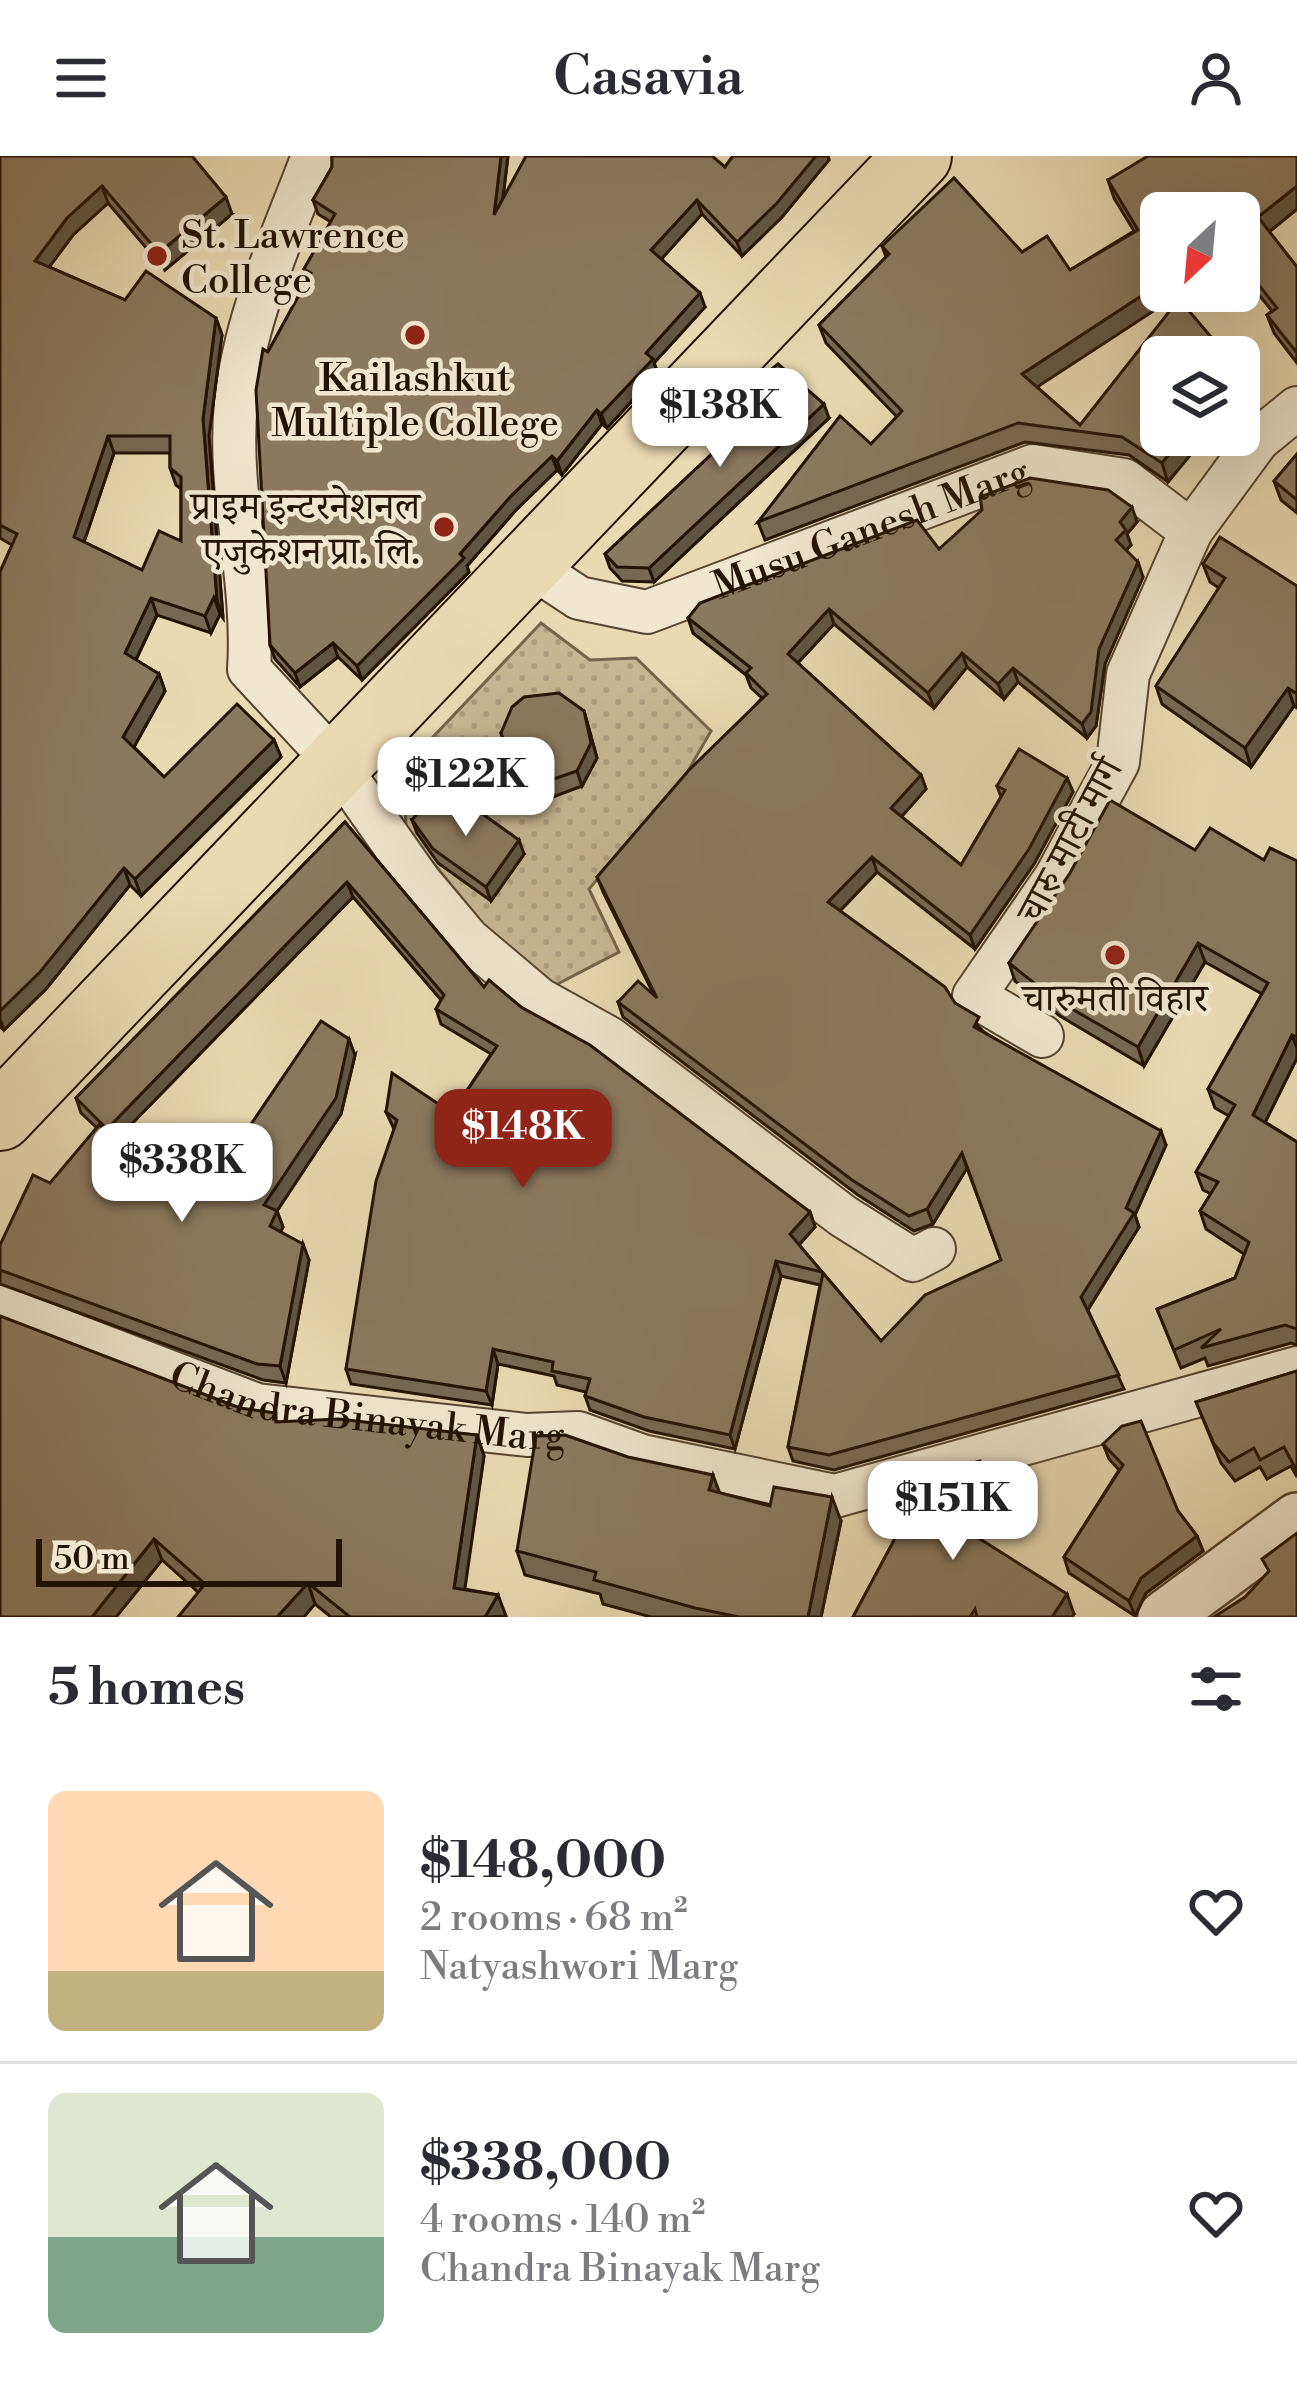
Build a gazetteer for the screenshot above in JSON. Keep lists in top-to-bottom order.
{
  "streets": {
    "street": ["Musu Ganesh Marg", "चारु माटी मार्ग", "Chandra Binayak Marg"]
  },
  "crossings": [
    ["Musu Ganesh Marg", "चारु माटी मार्ग"]
  ],
  "places": [
    "St. Lawrence College",
    "Kailashkut Multiple College",
    "प्राइम इन्टरनेशनल एजुकेशन प्रा. लि.",
    "चारुमती विहार"
  ],
  "scale_bar": "50 m",
  "north": "bottom left",
  "page": {
    "header": "Casavia",
    "price": [
      "$138K",
      "$122K",
      "$148K",
      "$338K",
      "$151K"
    ],
    "scale": "50 m",
    "heading": "5 homes",
    "list": [
      {
        "name": "$148,000",
        "note": "2 rooms · 68 m² · Natyashwori Marg"
      },
      {
        "name": "$338,000",
        "note": "4 rooms · 140 m² · Chandra Binayak Marg"
      }
    ]
  }
}
